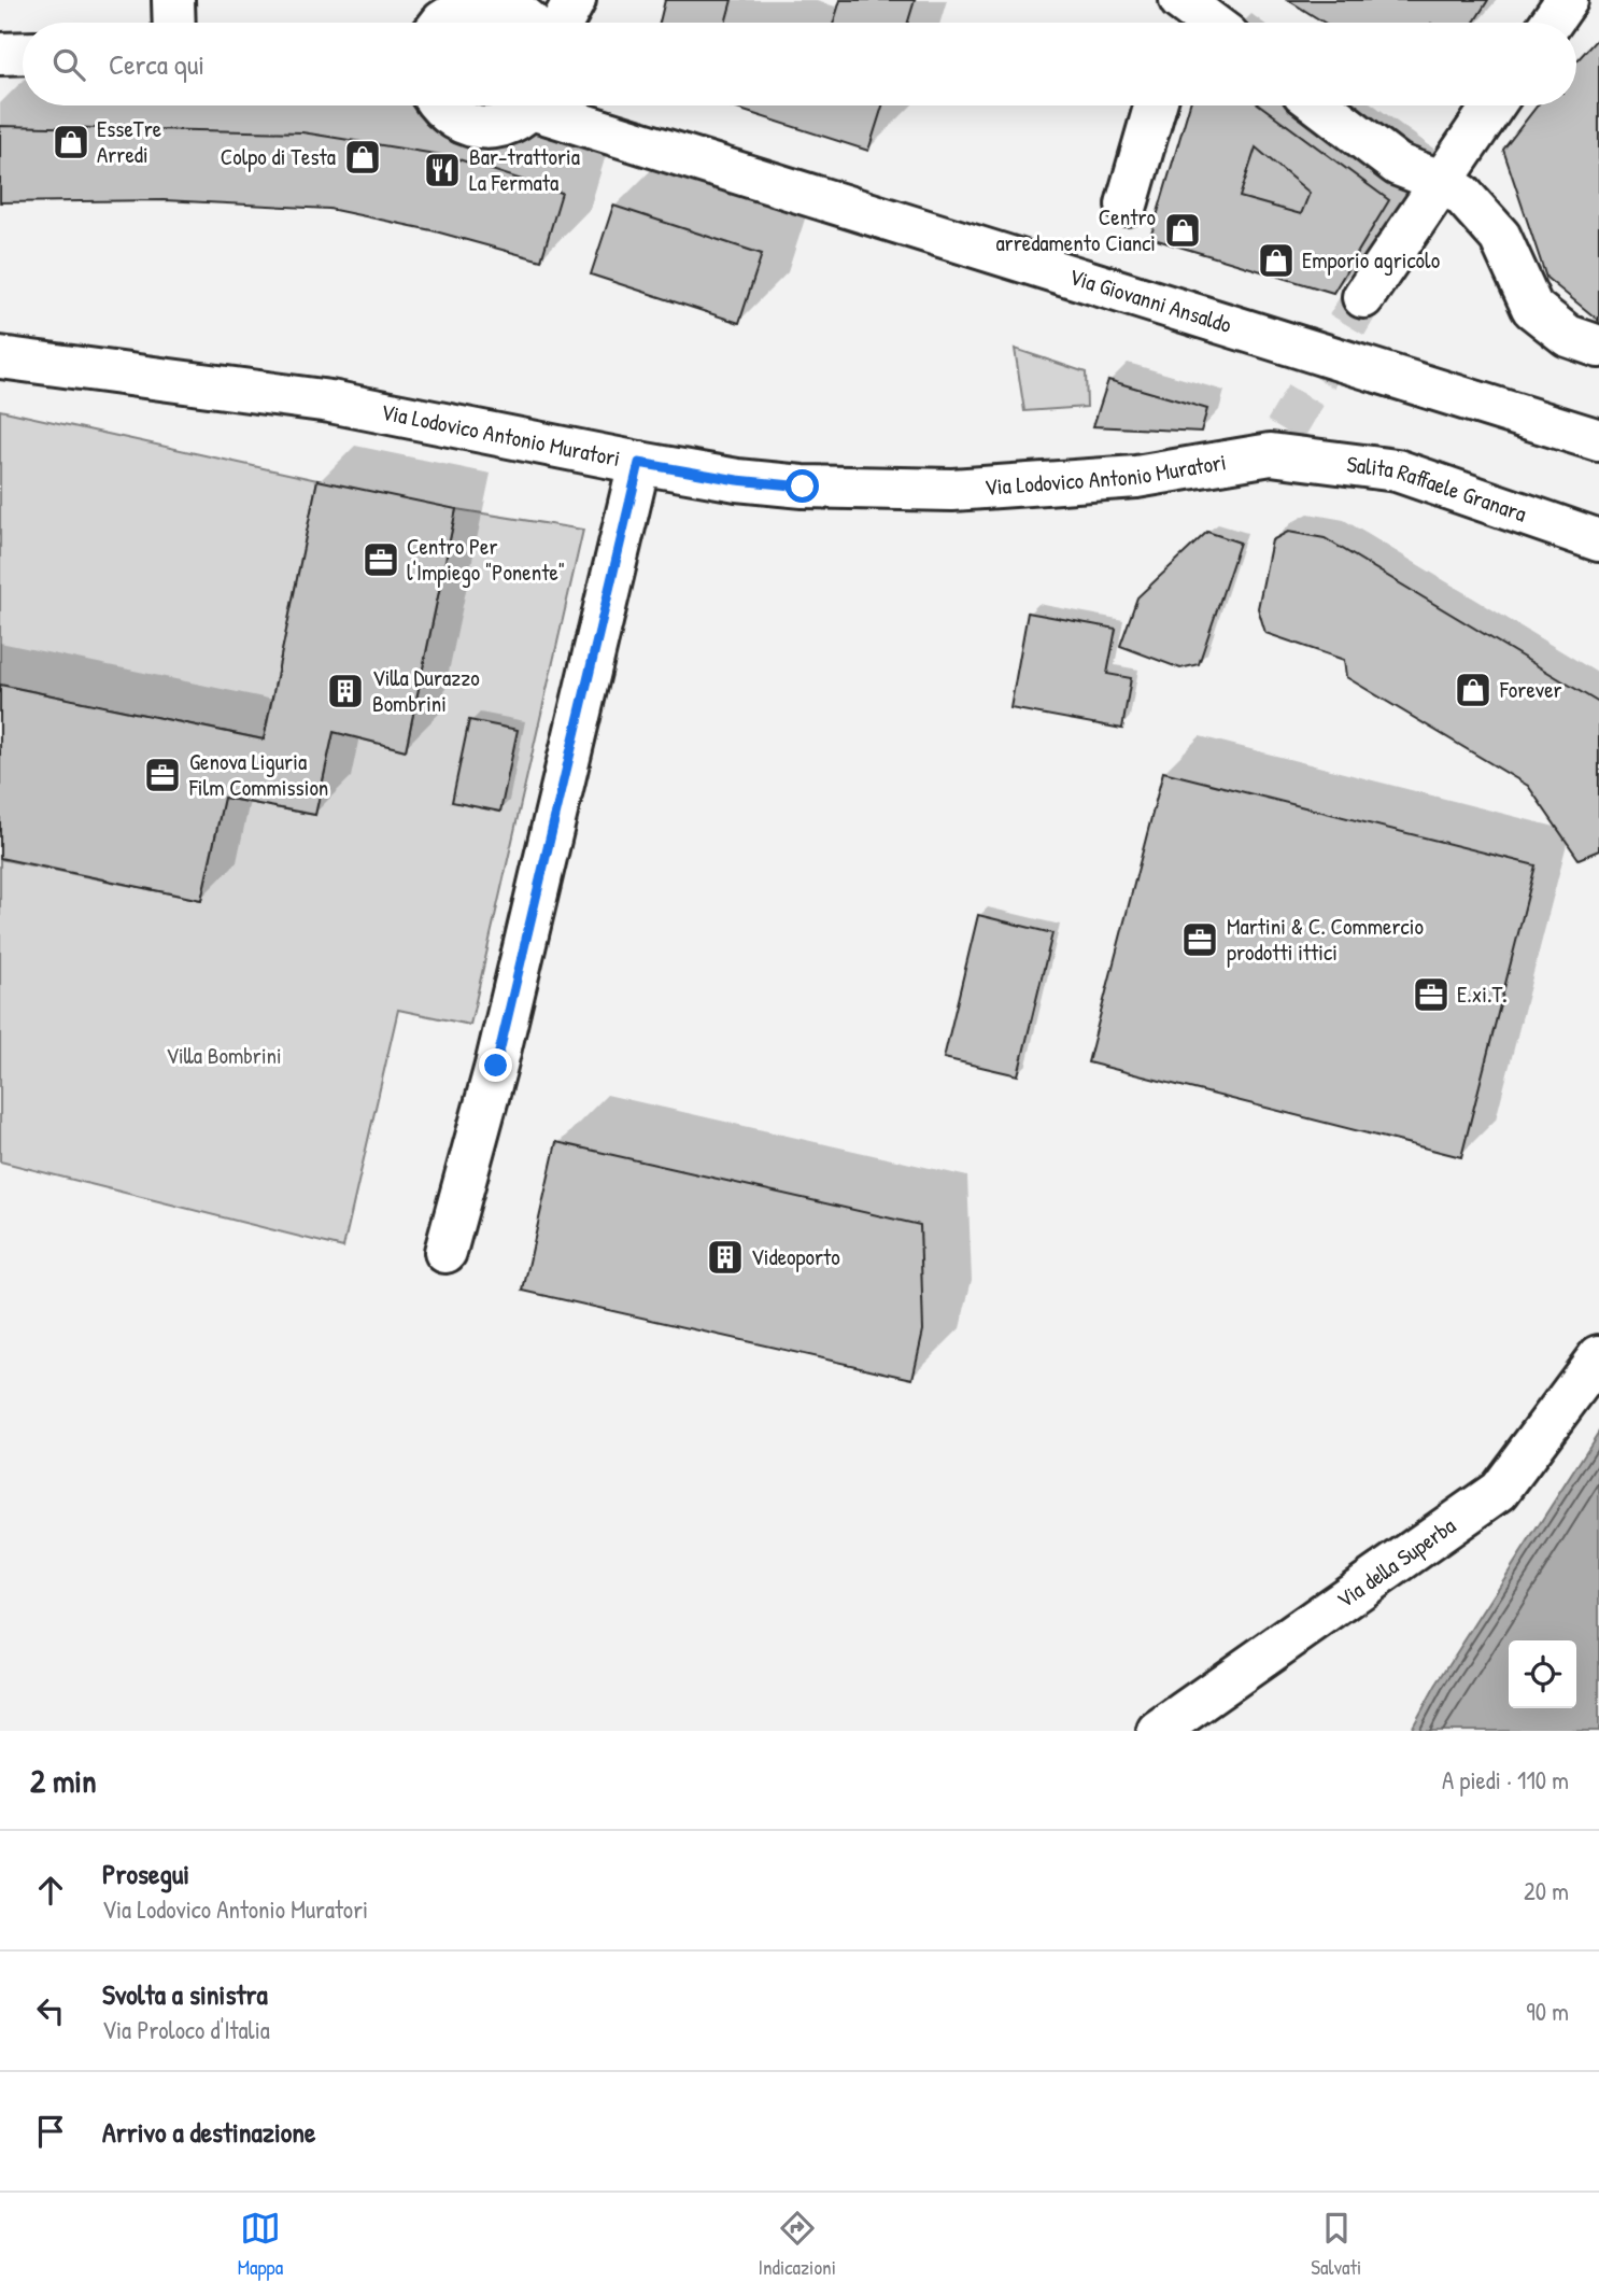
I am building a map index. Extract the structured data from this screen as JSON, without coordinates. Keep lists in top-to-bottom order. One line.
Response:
{"streets":{"street":["Via Giovanni Ansaldo","Via Lodovico Antonio Muratori","Salita Raffaele Granara","Via della Superba"]},"crossings":[["Via Lodovico Antonio Muratori","Salita Raffaele Granara"]],"parks":["Villa Bombrini"],"places":{"shop":["EsseTre Arredi","Colpo di Testa","Centro arredamento Cianci","Emporio agricolo","Forever"],"restaurant":["Bar-trattoria La Fermata"],"office":["Centro Per l'Impiego \"Ponente\"","Genova Liguria Film Commission","Martini & C. Commercio prodotti ittici","E.xi.T."],"building":["Villa Durazzo Bombrini","Videoporto"]},"page":{"search":"Cerca qui","heading":["2 min","A piedi · 110 m"],"list":[["Prosegui","Via Lodovico Antonio Muratori","20 m"],["Svolta a sinistra","Via Proloco d'Italia","90 m"],"Arrivo a destinazione"],"nav":["Mappa","Indicazioni","Salvati"]}}
